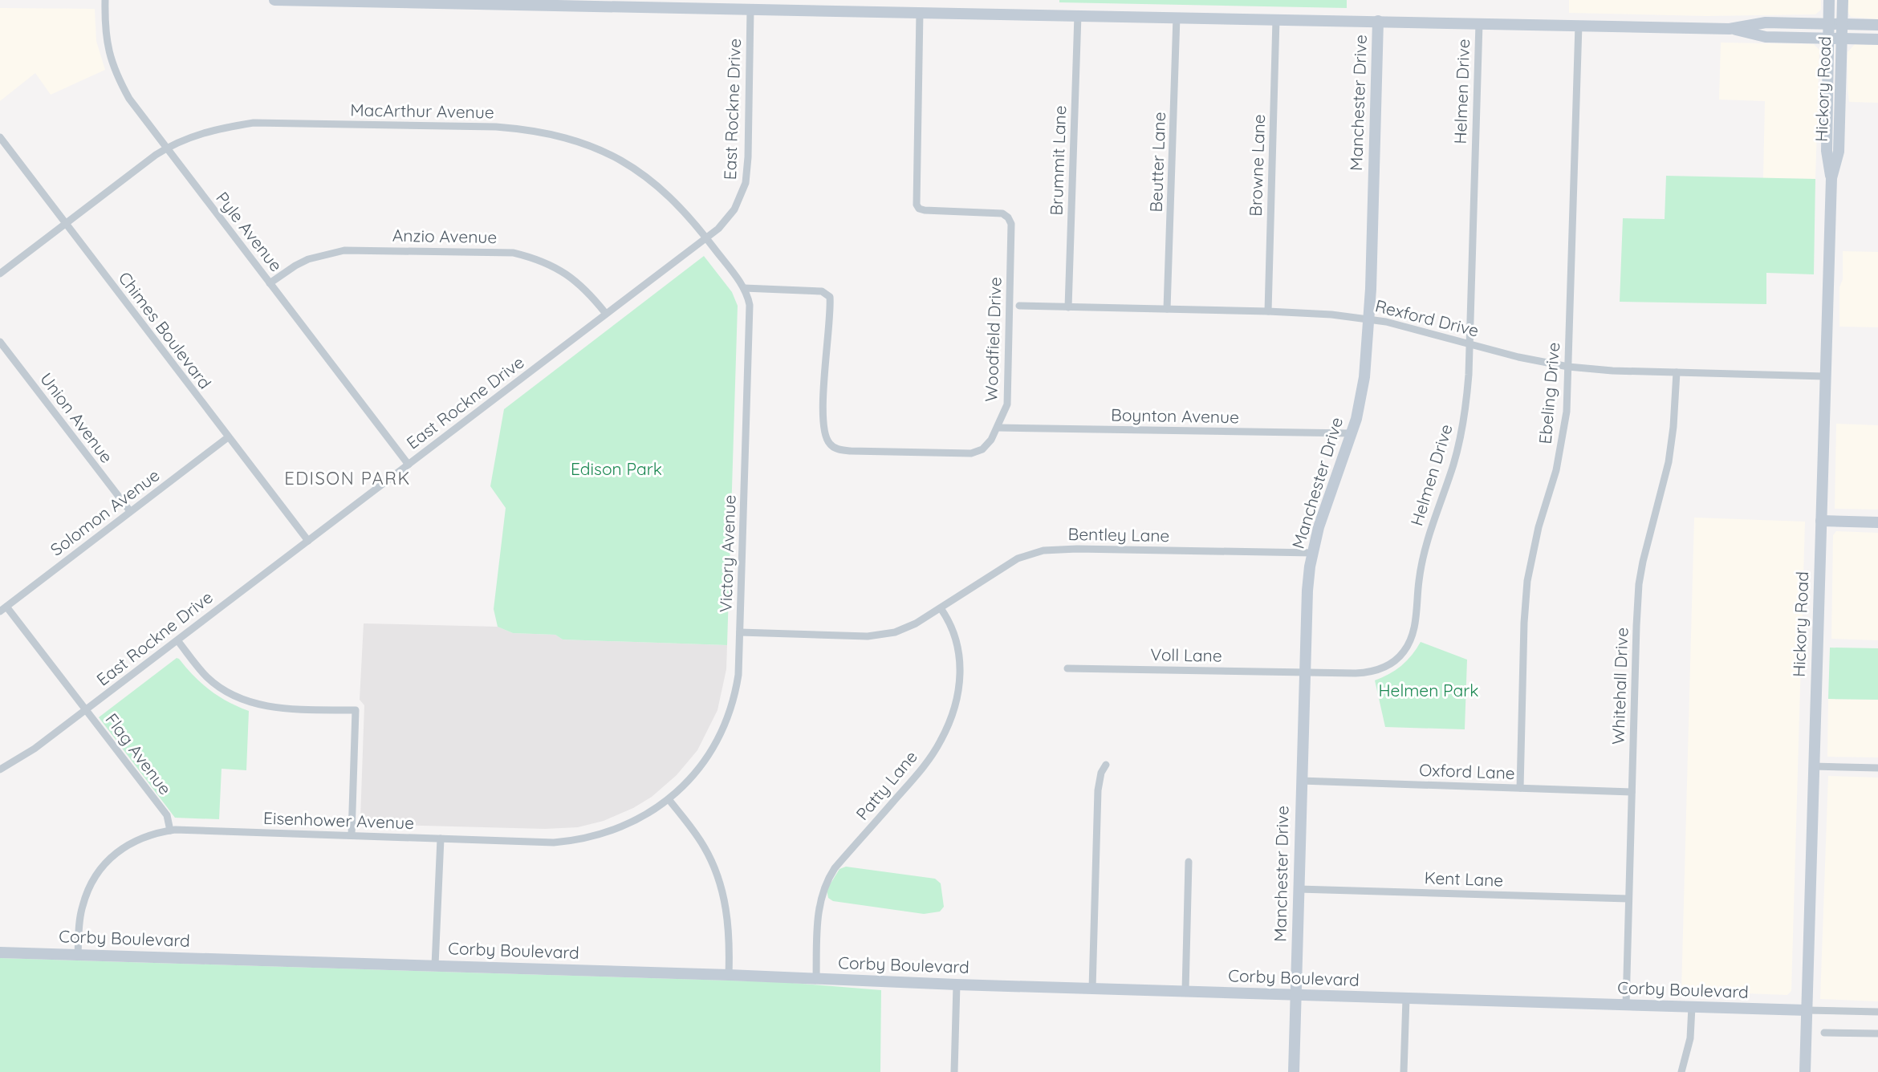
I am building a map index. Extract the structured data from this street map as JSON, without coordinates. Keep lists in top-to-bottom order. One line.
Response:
{"streets":{"street":["Hickory Road","Helmen Drive","Manchester Drive","East Rockne Drive","MacArthur Avenue","Brummit Lane","Beutter Lane","Browne Lane","Pyle Avenue","Anzio Avenue","Rexford Drive","Chimes Boulevard","Woodfield Drive","Ebeling Drive","Boynton Avenue","Union Avenue","Solomon Avenue","Bentley Lane","Victory Avenue","Voll Lane","Whitehall Drive","Flag Avenue","Oxford Lane","Patty Lane","Eisenhower Avenue","Kent Lane","Corby Boulevard"]},"crossings":[["Hickory Road","Rexford Drive"],["Hickory Road","Corby Boulevard"],["Helmen Drive","Manchester Drive"],["Helmen Drive","Rexford Drive"],["Helmen Drive","Voll Lane"],["Manchester Drive","Rexford Drive"],["Manchester Drive","Boynton Avenue"],["Manchester Drive","Bentley Lane"],["Manchester Drive","Voll Lane"],["Manchester Drive","Oxford Lane"],["Manchester Drive","Kent Lane"],["Manchester Drive","Corby Boulevard"],["East Rockne Drive","MacArthur Avenue"],["East Rockne Drive","Pyle Avenue"],["East Rockne Drive","Anzio Avenue"],["East Rockne Drive","Chimes Boulevard"],["East Rockne Drive","Flag Avenue"],["MacArthur Avenue","Pyle Avenue"],["MacArthur Avenue","Chimes Boulevard"],["MacArthur Avenue","Woodfield Drive"],["MacArthur Avenue","Victory Avenue"],["Brummit Lane","Rexford Drive"],["Beutter Lane","Rexford Drive"],["Browne Lane","Rexford Drive"],["Pyle Avenue","Anzio Avenue"],["Rexford Drive","Ebeling Drive"],["Rexford Drive","Whitehall Drive"],["Chimes Boulevard","Solomon Avenue"],["Woodfield Drive","Boynton Avenue"],["Woodfield Drive","Victory Avenue"],["Ebeling Drive","Oxford Lane"],["Union Avenue","Solomon Avenue"],["Solomon Avenue","Flag Avenue"],["Bentley Lane","Victory Avenue"],["Bentley Lane","Patty Lane"],["Victory Avenue","Eisenhower Avenue"],["Whitehall Drive","Oxford Lane"],["Whitehall Drive","Kent Lane"],["Whitehall Drive","Corby Boulevard"],["Flag Avenue","Eisenhower Avenue"],["Patty Lane","Corby Boulevard"],["Eisenhower Avenue","Corby Boulevard"]],"districts":["EDISON PARK"],"parks":["Edison Park","Helmen Park"]}
